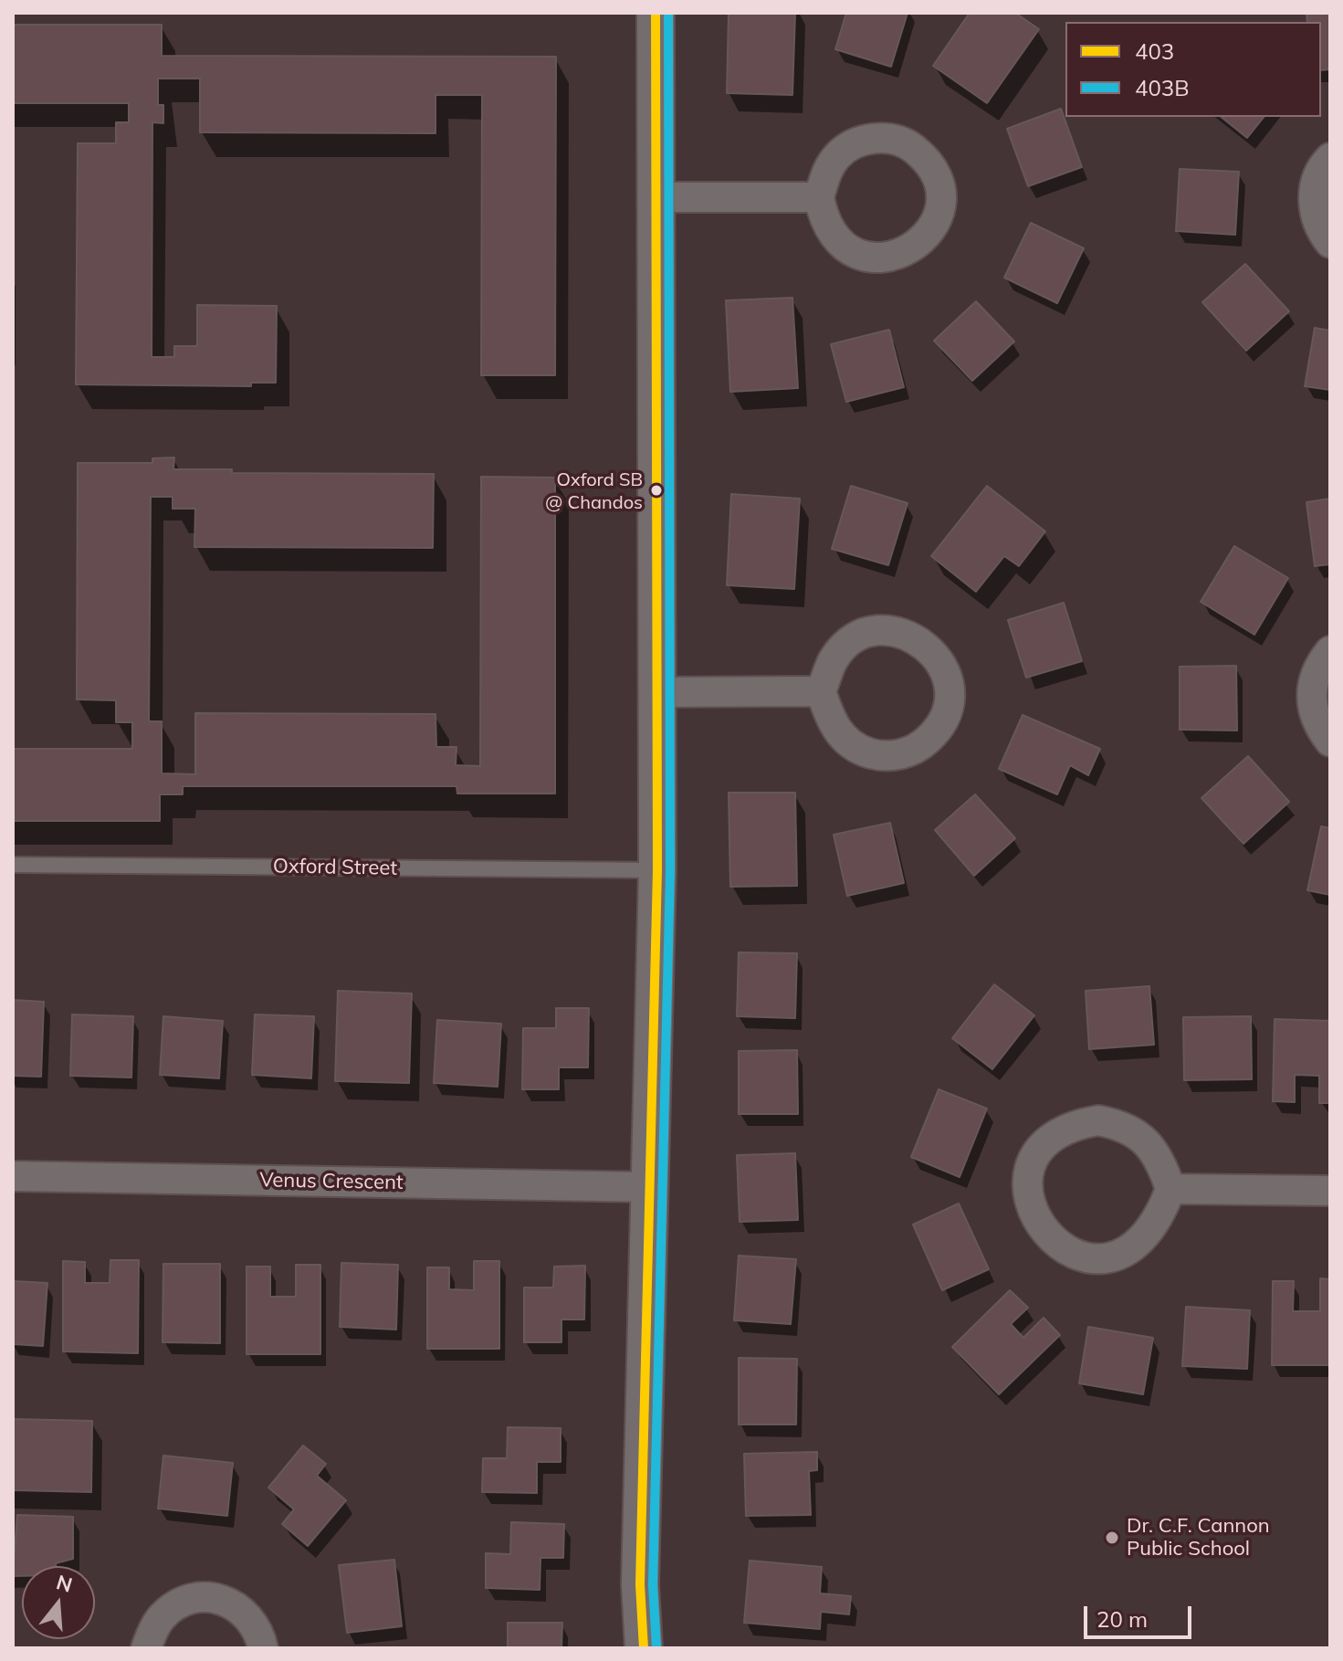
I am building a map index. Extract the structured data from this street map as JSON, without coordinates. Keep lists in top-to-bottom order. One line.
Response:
{"streets":{"street":["Venus Crescent"],"lane":["Oxford Street"]},"places":["Oxford SB @ Chandos","Dr. C.F. Cannon Public School"],"lines":["transit line 403","transit line 403B"],"legend":["403","403B"],"scale_bar":"20 m","north":"top"}
